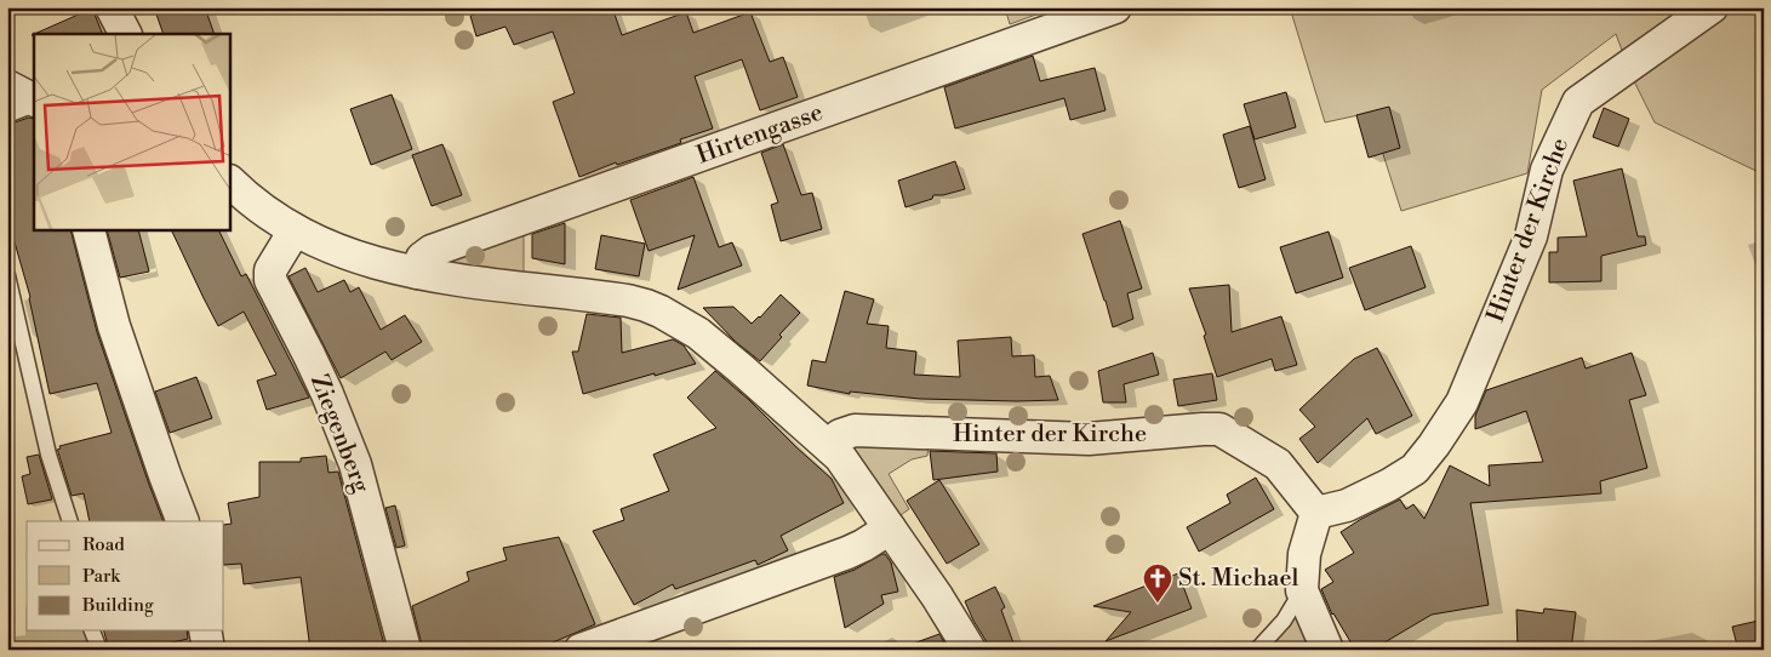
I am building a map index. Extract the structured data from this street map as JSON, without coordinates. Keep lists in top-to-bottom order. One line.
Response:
{"streets":{"street":["Hirtengasse","Hinter der Kirche","Ziegenberg"]},"places":{"church":["St. Michael"]},"legend":["Road","Park","Building"]}
